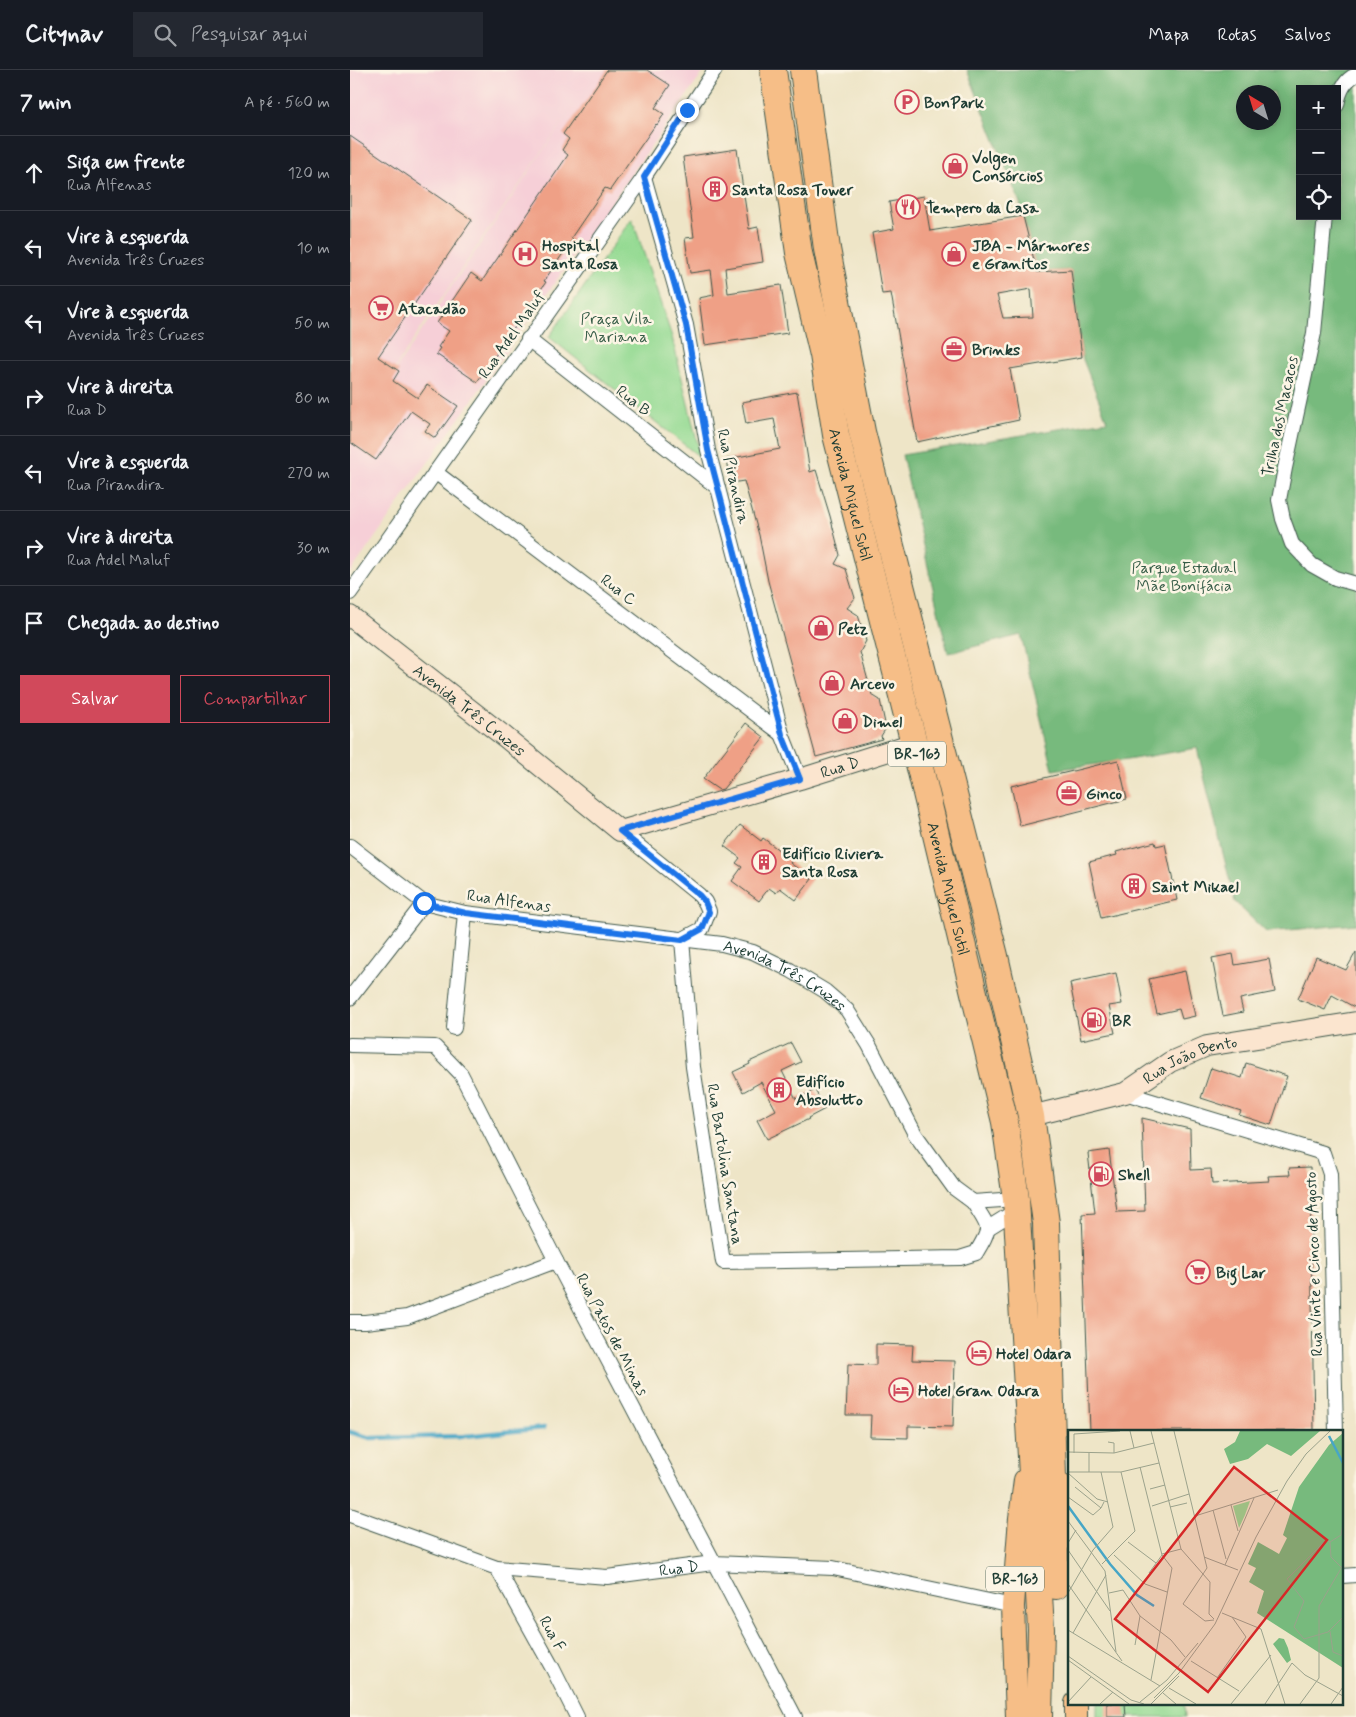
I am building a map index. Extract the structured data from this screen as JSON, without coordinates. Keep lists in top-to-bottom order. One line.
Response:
{"streets":{"highway":["Avenida Miguel Sutil","BR-163"],"street":["Rua Adel Maluf","Rua B","Trilha dos Macacos","Rua Pirandira","Rua C","Avenida Três Cruzes","Rua D","Rua Alfenas","Rua João Bento","Rua Bartolina Santana","Rua Vinte e Cinco de Agosto","Rua Patos de Minas","Rua F"]},"crossings":[["Rua Adel Maluf","Rua B"],["Rua Adel Maluf","Rua Pirandira"],["Rua Adel Maluf","Rua C"],["Rua B","Rua Pirandira"],["Rua Pirandira","Rua C"],["Rua Pirandira","Rua D"],["Avenida Miguel Sutil","BR-163"],["Avenida Miguel Sutil","Rua D"],["Avenida Miguel Sutil","Rua João Bento"],["Avenida Três Cruzes","Rua D"],["Avenida Três Cruzes","Rua Alfenas"],["Avenida Três Cruzes","Rua Bartolina Santana"],["Rua D","Rua Patos de Minas"],["Rua D","Rua F"],["Rua Alfenas","Rua Bartolina Santana"],["Rua João Bento","Rua Vinte e Cinco de Agosto"]],"parks":["Praça Vila Mariana","Parque Estadual Mãe Bonifácia"],"places":{"parking":["BonPark"],"shop":["Volgen Consórcios","JBA - Mármores e Granitos","Petz","Arcevo","Dimel"],"building":["Santa Rosa Tower","Edifício Riviera Santa Rosa","Saint Mikael","Edifício Absolutto"],"restaurant":["Tempero da Casa"],"hospital":["Hospital Santa Rosa"],"supermarket":["Atacadão","Big Lar"],"office":["Brinks","Ginco"],"fuel station":["BR","Shell"],"hotel":["Hotel Odara","Hotel Gran Odara"]},"north":"top left","page":{"header":"Citynav","search":"Pesquisar aqui","nav":["Mapa","Rotas","Salvos"],"heading":["7 min","A pé · 560 m"],"map_buttons":["+","−"],"list":[["Siga em frente","Rua Alfenas","120 m"],["Vire à esquerda","Avenida Três Cruzes","10 m"],["Vire à esquerda","Avenida Três Cruzes","50 m"],["Vire à direita","Rua D","80 m"],["Vire à esquerda","Rua Pirandira","270 m"],["Vire à direita","Rua Adel Maluf","30 m"],"Chegada ao destino"],"buttons":["Salvar","Compartilhar"]}}
